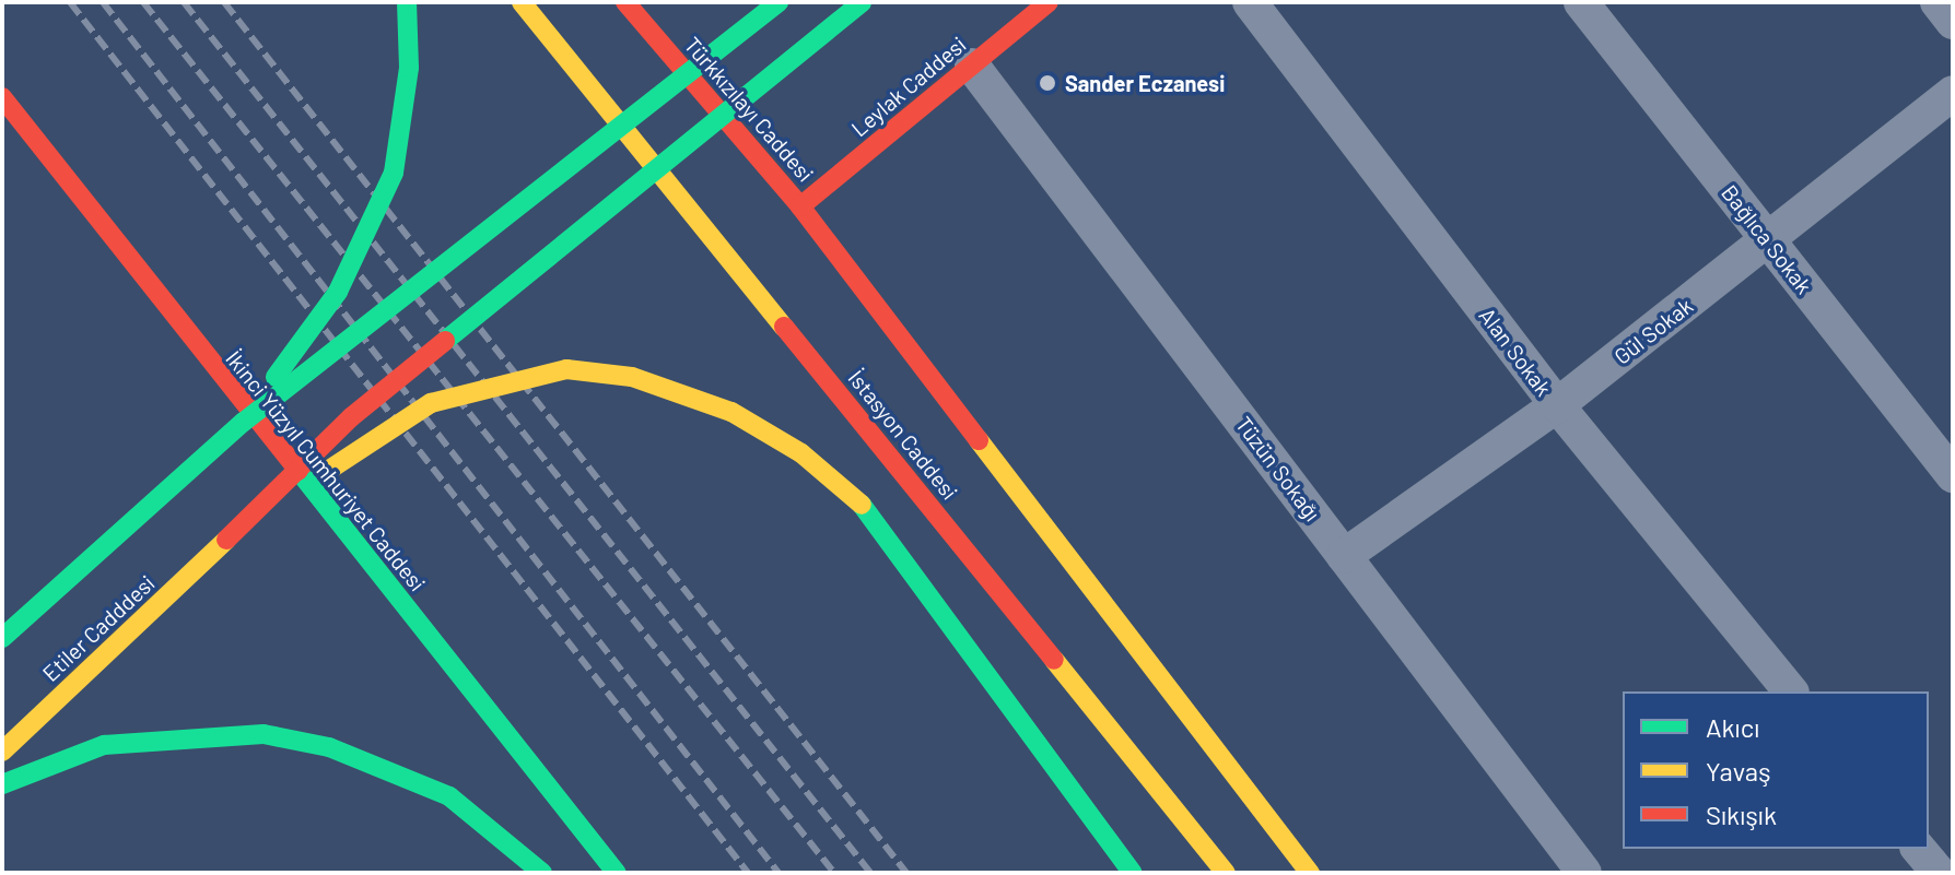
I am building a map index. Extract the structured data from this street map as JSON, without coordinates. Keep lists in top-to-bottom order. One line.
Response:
{"streets":{"main road":["Leylak Caddesi","Türkkızılayı Caddesi","İstasyon Caddesi","İkinci Yüzyıl Cumhuriyet Caddesi","Etiler Cadddesi"],"street":["Bağlıca Sokak","Gül Sokak","Alan Sokak","Tüzün Sokağı"]},"crossings":[["Leylak Caddesi","Türkkızılayı Caddesi"],["Leylak Caddesi","Tüzün Sokağı"],["Bağlıca Sokak","Gül Sokak"],["Gül Sokak","Alan Sokak"],["Gül Sokak","Tüzün Sokağı"]],"places":["Sander Eczanesi"],"legend":["Akıcı","Yavaş","Sıkışık"]}
